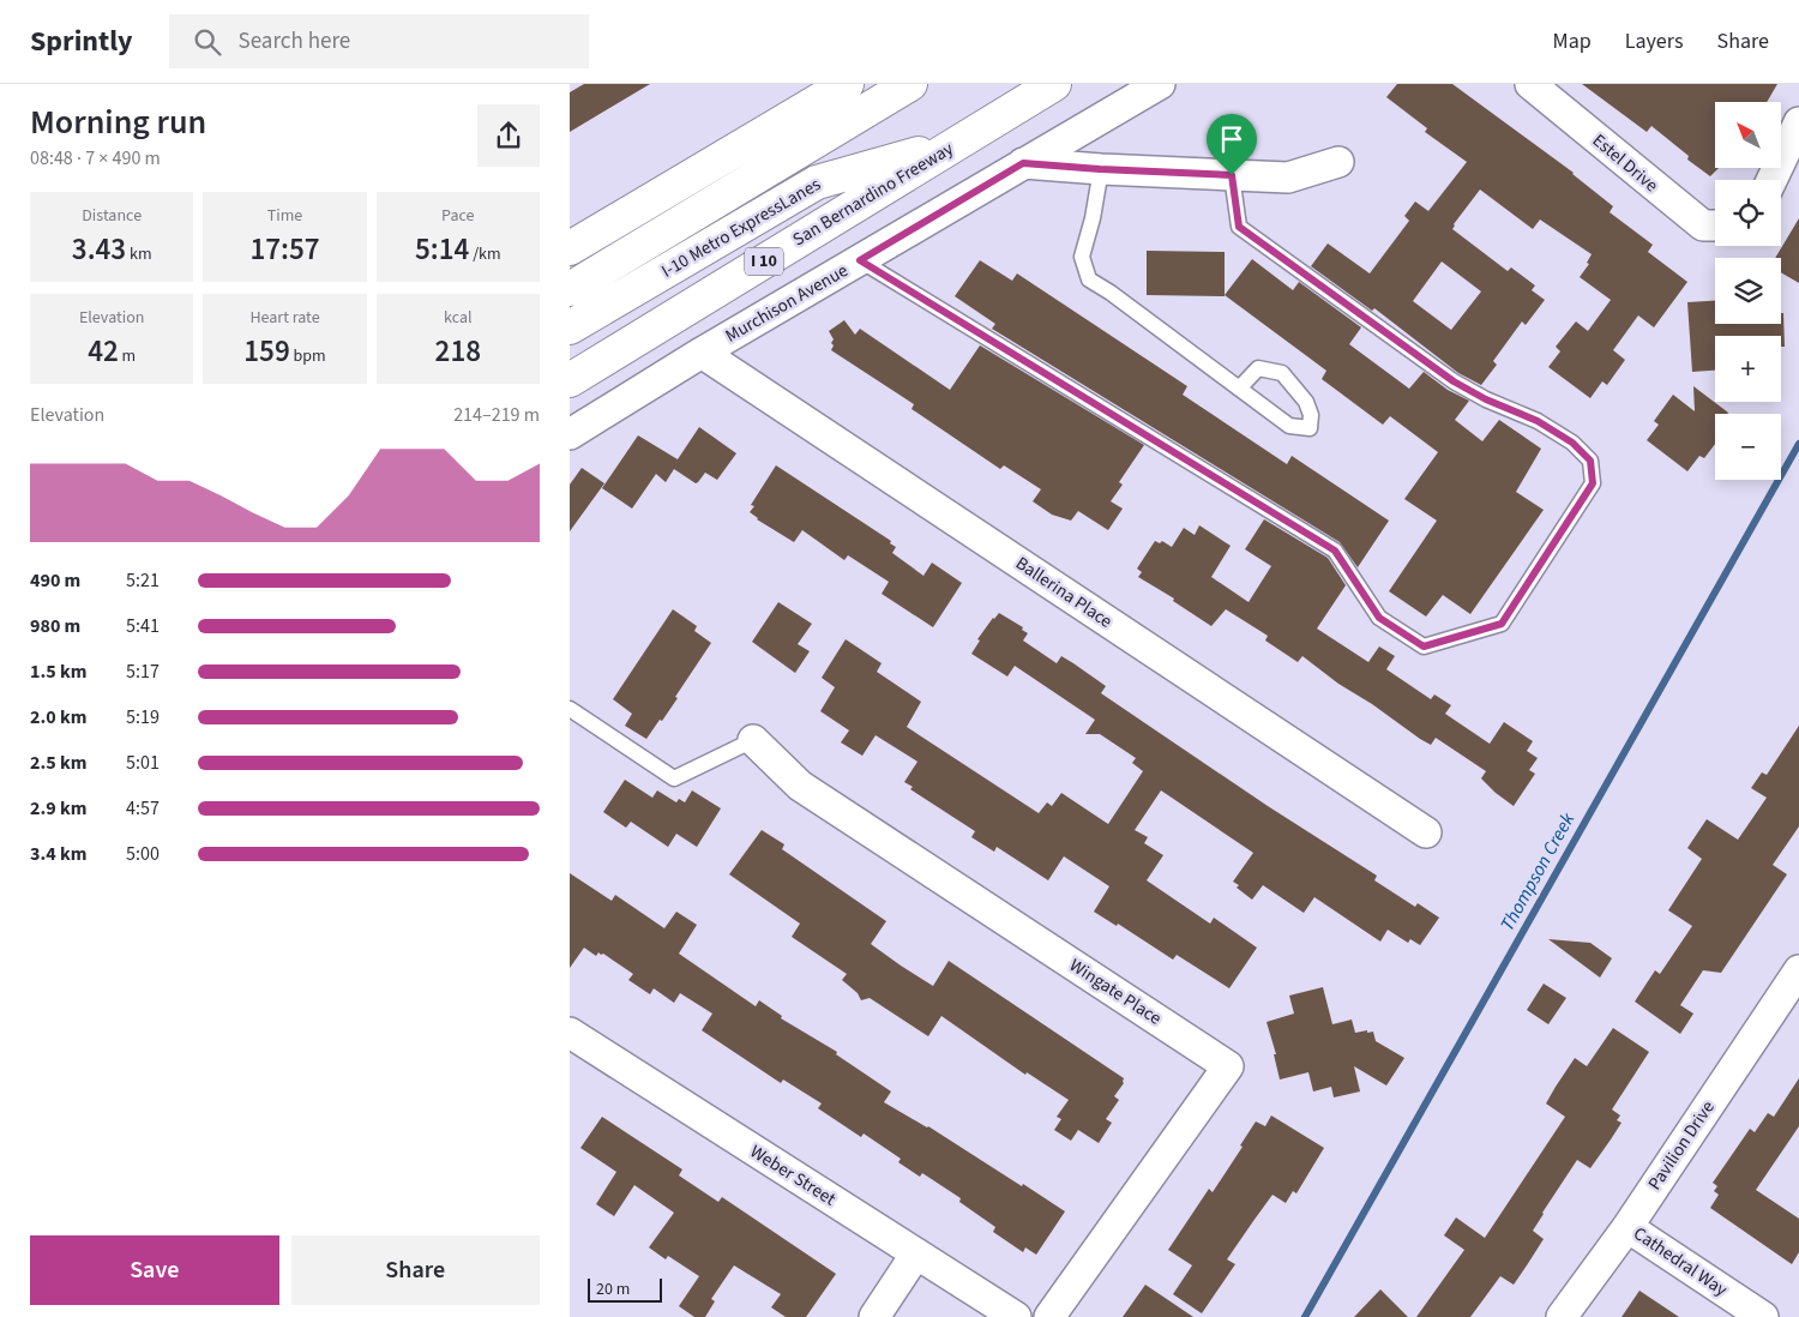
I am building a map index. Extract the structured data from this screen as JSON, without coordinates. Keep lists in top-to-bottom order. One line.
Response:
{"streets":{"highway":["San Bernardino Freeway","I-10 Metro ExpressLanes","I 10"],"street":["Estel Drive","Murchison Avenue","Ballerina Place","Wingate Place","Pavilion Drive","Weber Street","Cathedral Way"]},"crossings":[["San Bernardino Freeway","I-10 Metro ExpressLanes"],["Murchison Avenue","Ballerina Place"],["Pavilion Drive","Cathedral Way"]],"water":["Thompson Creek"],"scale_bar":"20 m","north":"top left","page":{"header":"Sprintly","search":"Search here","nav":["Map","Layers","Share"],"heading":["Morning run","08:48 · 7 × 490 m"],"map_buttons":["+","−"],"stats":[["Distance","3.43 km"],["Time","17:57"],["Pace","5:14 /km"],["Elevation","42 m"],["Heart rate","159 bpm"],["kcal","218"]],"chart":["Elevation","214–219 m"],"list":[{"name":"490 m","note":"5:21"},{"name":"980 m","note":"5:41"},{"name":"1.5 km","note":"5:17"},{"name":"2.0 km","note":"5:19"},{"name":"2.5 km","note":"5:01"},{"name":"2.9 km","note":"4:57"},{"name":"3.4 km","note":"5:00"}],"buttons":["Save","Share"],"scale":"20 m"}}
